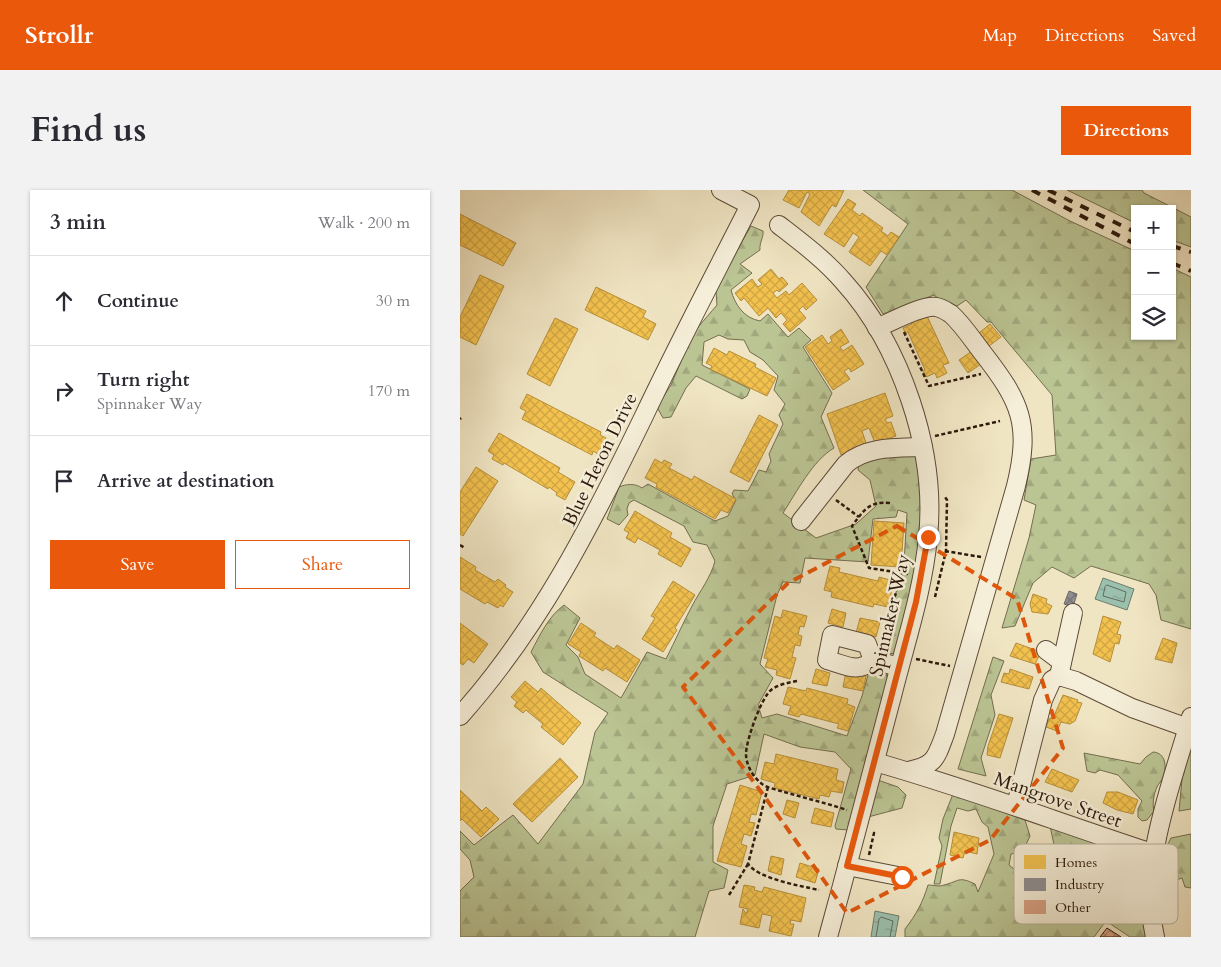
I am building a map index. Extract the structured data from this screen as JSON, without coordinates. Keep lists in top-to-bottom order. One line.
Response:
{"streets":{"street":["Blue Heron Drive","Spinnaker Way","Mangrove Street"]},"crossings":[["Spinnaker Way","Mangrove Street"]],"legend":["Homes","Industry","Other"],"page":{"header":"Strollr","nav":["Map","Directions","Saved"],"title":"Find us","buttons":["Directions",["Save","Share"]],"heading":["3 min","Walk · 200 m"],"map_buttons":["+","−"],"list":[["Continue","30 m"],["Turn right","Spinnaker Way","170 m"],"Arrive at destination"]}}
